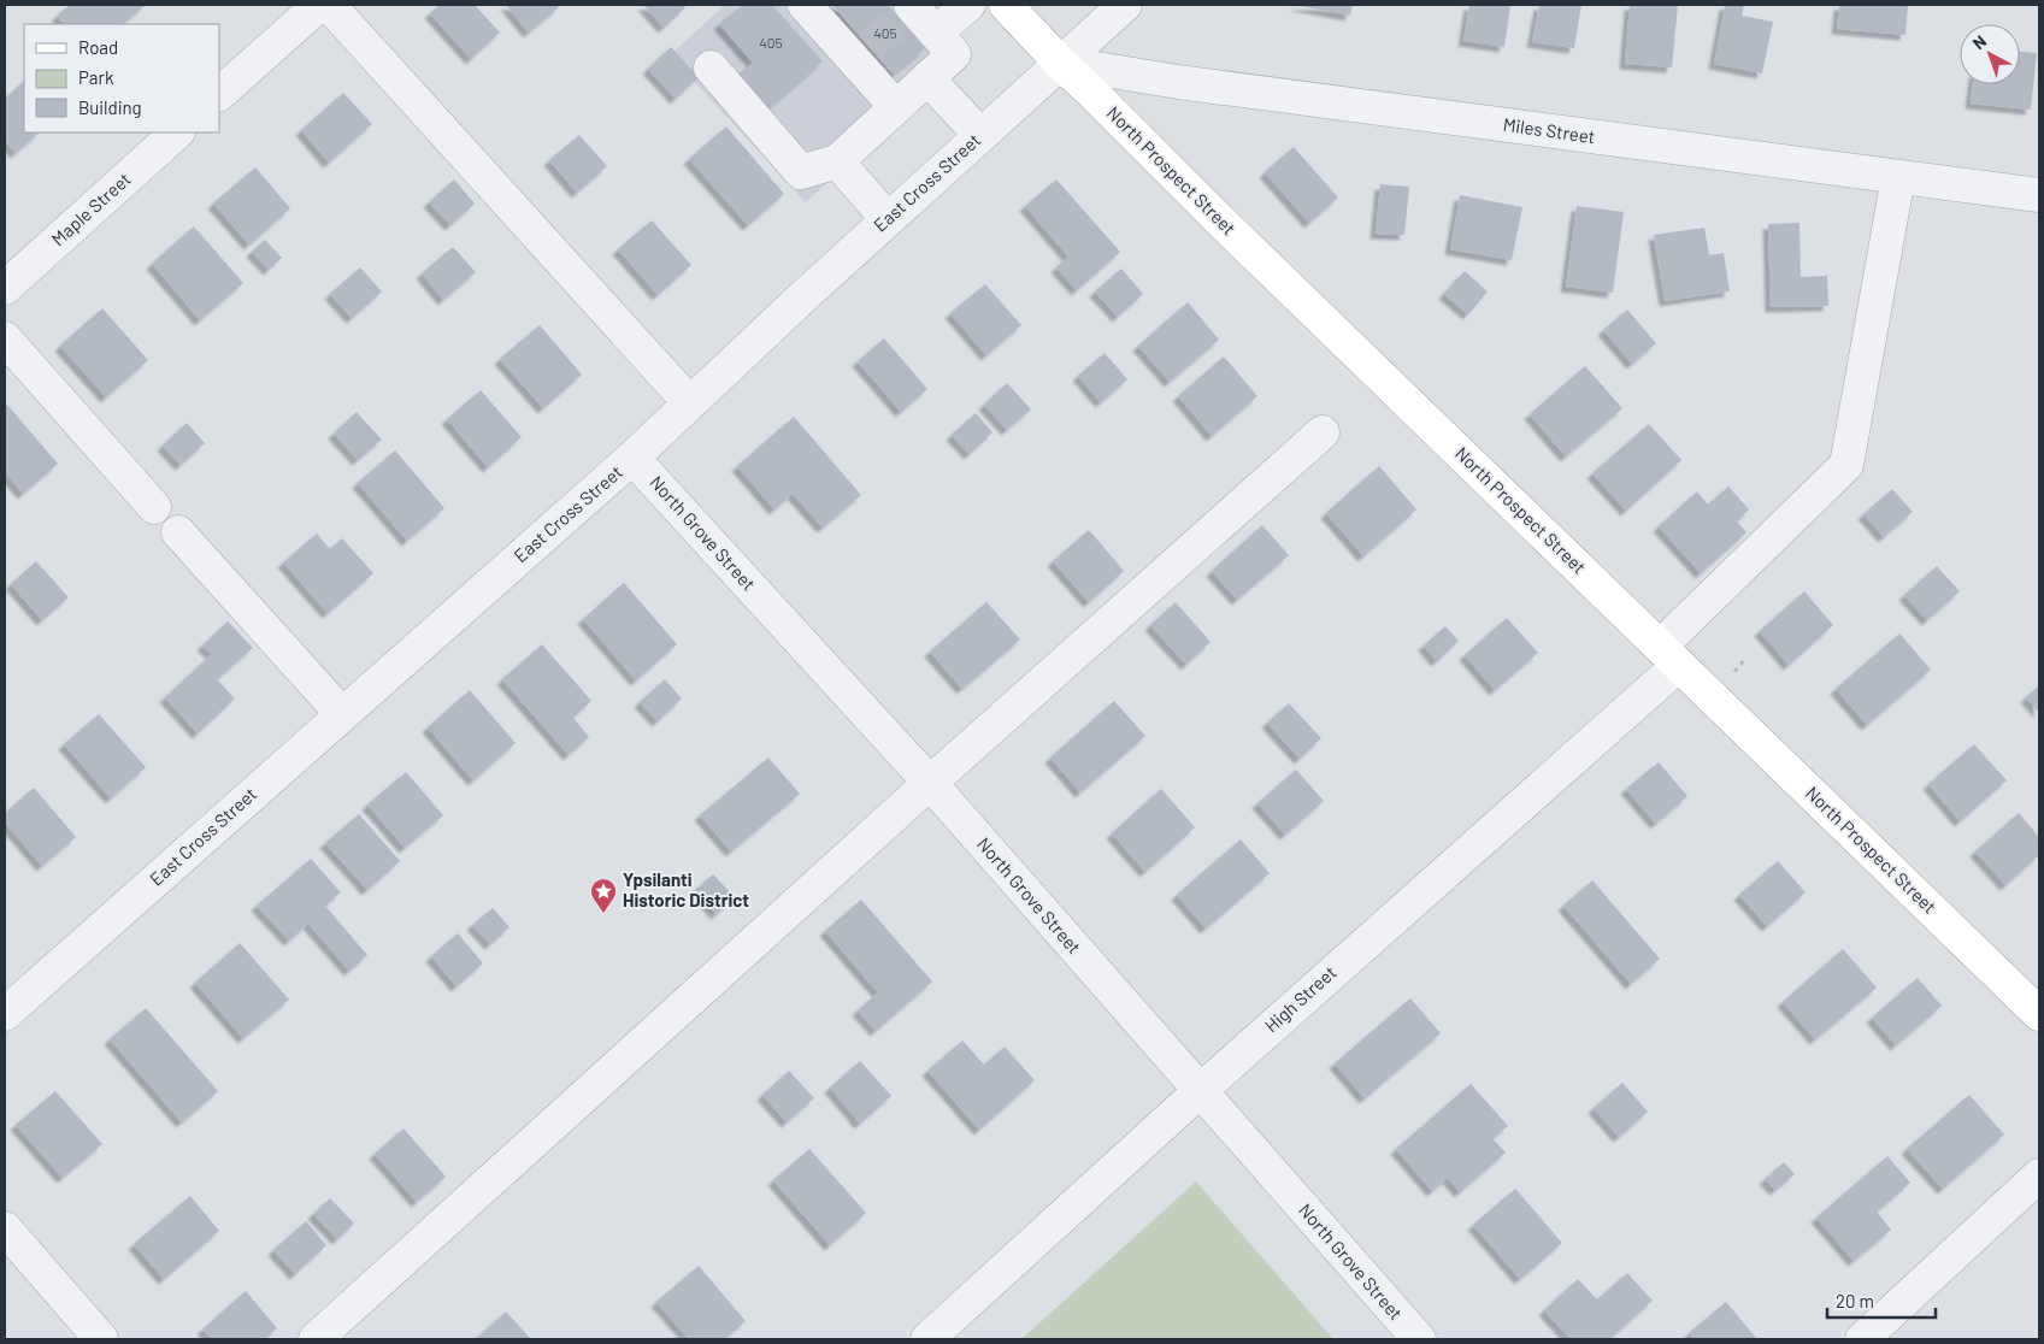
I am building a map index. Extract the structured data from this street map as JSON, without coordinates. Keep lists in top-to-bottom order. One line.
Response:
{"streets":{"main road":["North Prospect Street"],"street":["Miles Street","East Cross Street","Maple Street","North Grove Street","High Street"]},"crossings":[["Miles Street","North Prospect Street"],["Miles Street","East Cross Street"],["Miles Street","High Street"],["North Prospect Street","East Cross Street"],["North Prospect Street","High Street"],["East Cross Street","North Grove Street"],["North Grove Street","High Street"]],"places":{"place":["Ypsilanti Historic District"]},"house_numbers":["405","405"],"legend":["Road","Park","Building"],"scale_bar":"20 m","north":"top left"}
